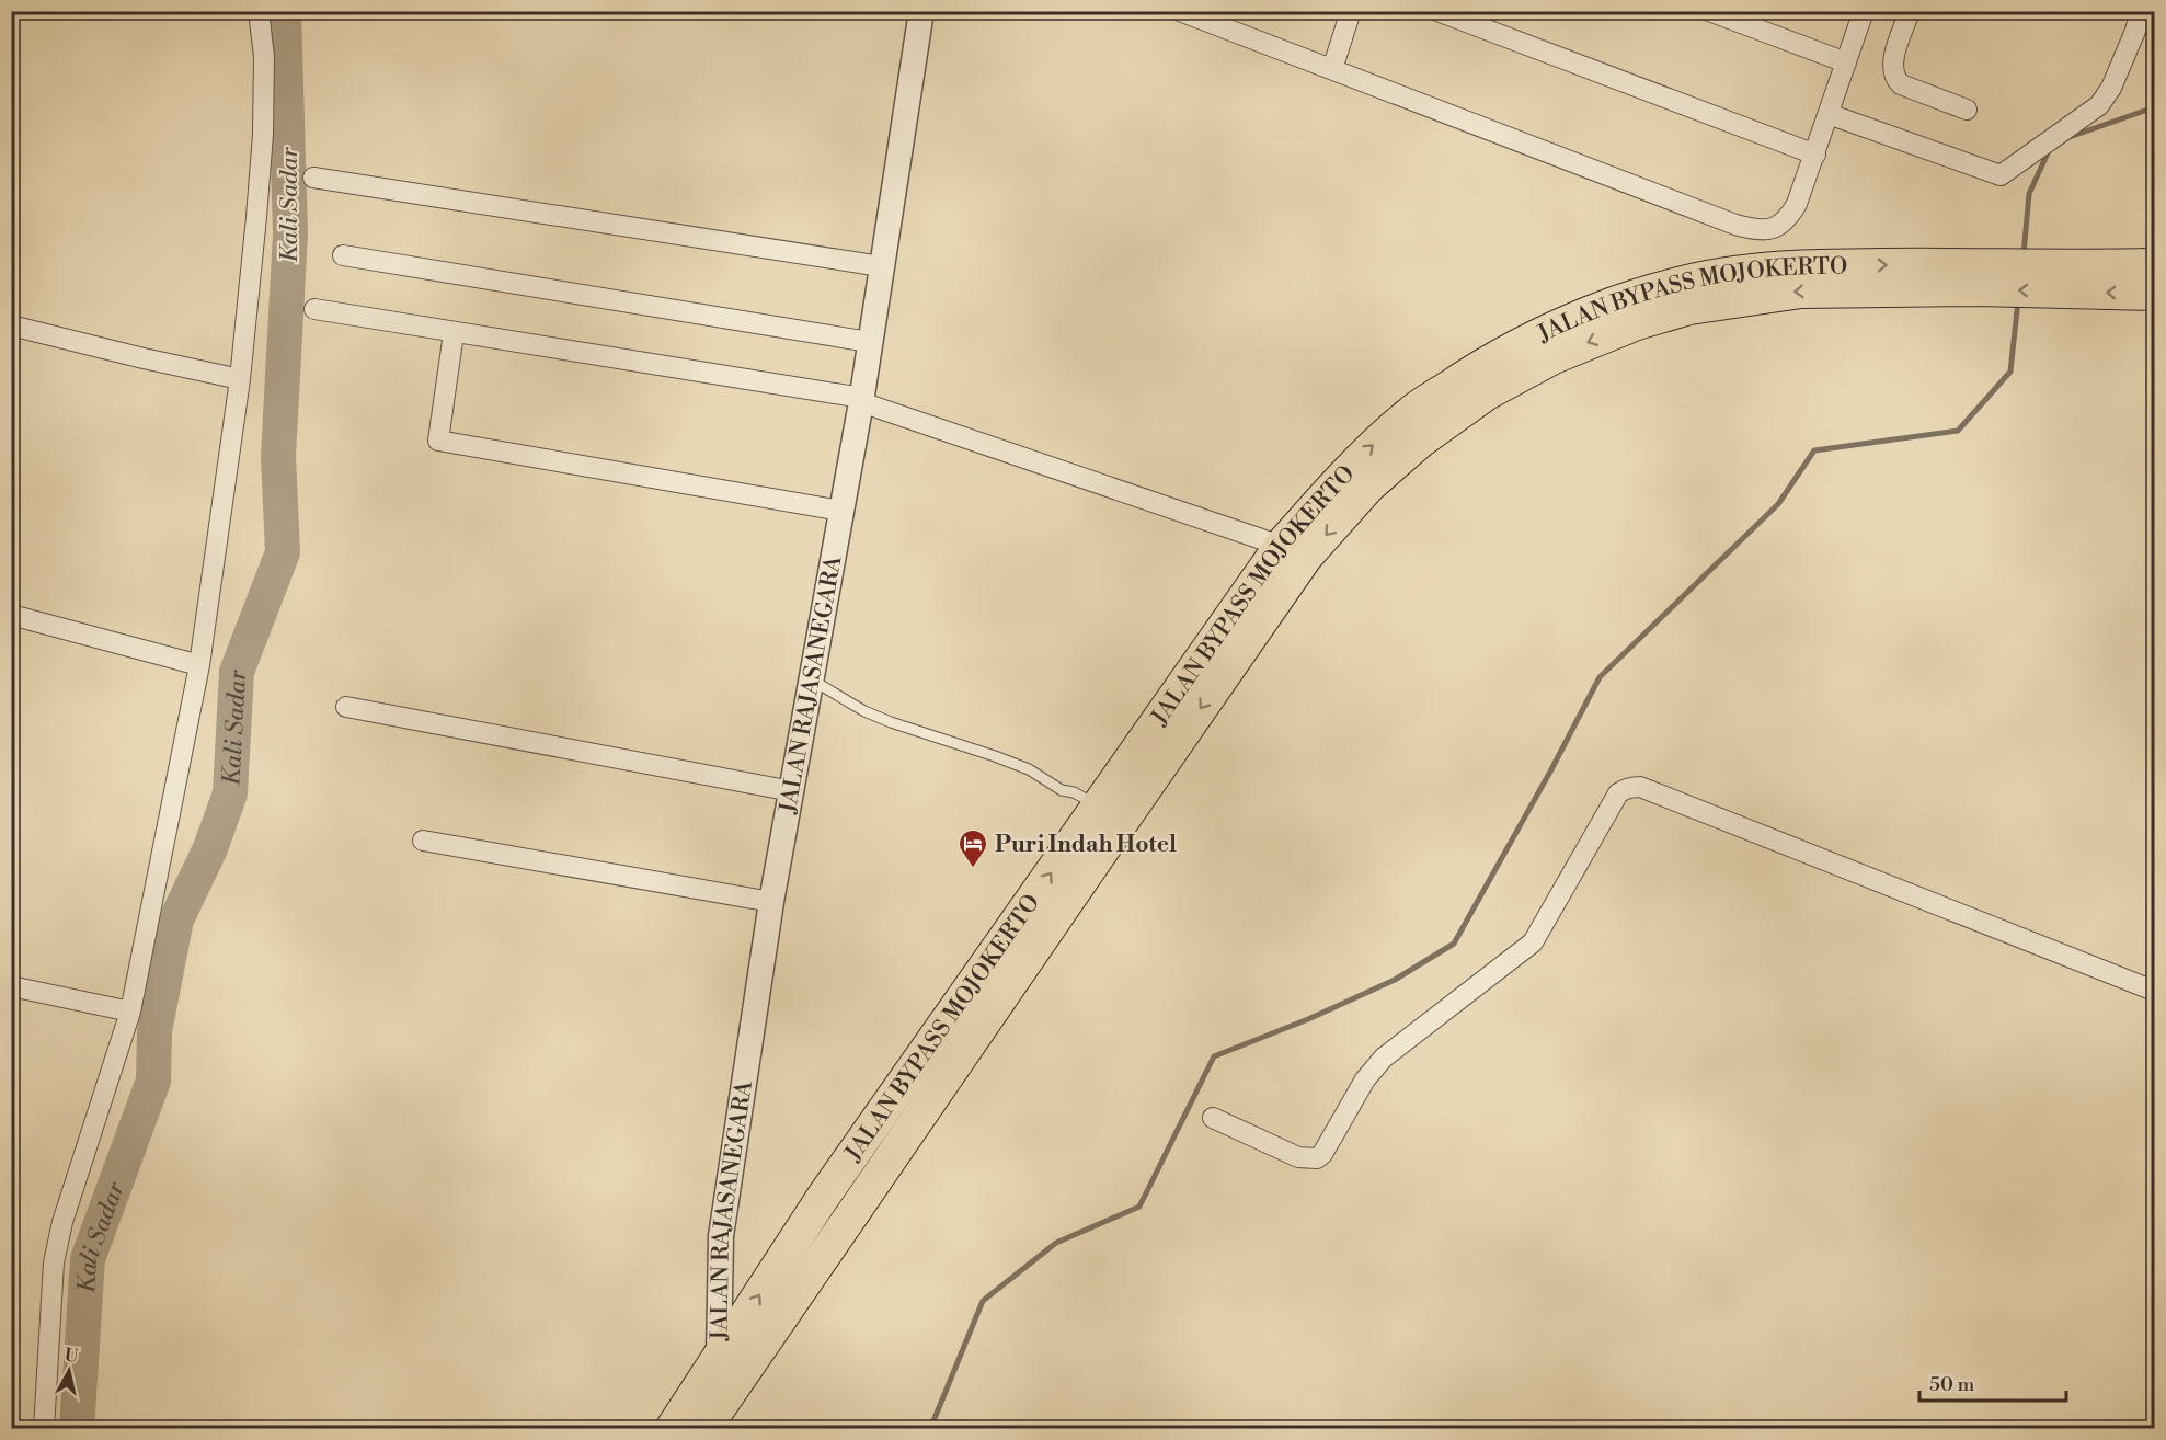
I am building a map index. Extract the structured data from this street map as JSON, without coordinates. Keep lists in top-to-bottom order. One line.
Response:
{"streets":{"highway":["JALAN BYPASS MOJOKERTO"],"street":["JALAN RAJASANEGARA"]},"crossings":[["JALAN BYPASS MOJOKERTO","JALAN RAJASANEGARA"]],"water":["Kali Sadar"],"places":{"hotel":["Puri Indah Hotel"]},"scale_bar":"50 m","north":"top"}
